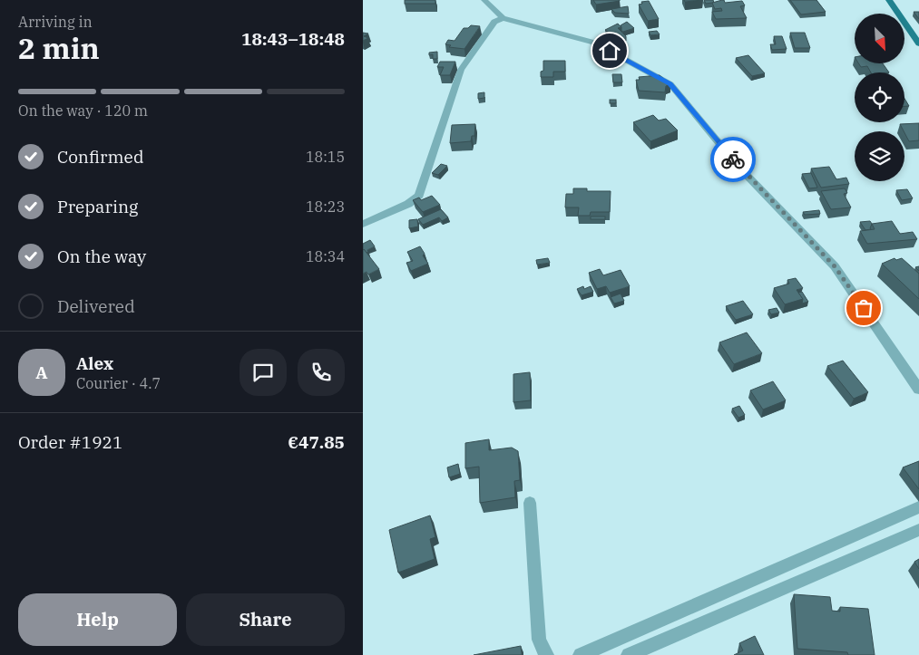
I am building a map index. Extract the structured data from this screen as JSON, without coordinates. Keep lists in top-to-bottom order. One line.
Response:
{"north":"bottom right","page":{"heading":["2 min","Arriving in","18:43–18:48"],"panel":["Alex","Courier · 4.7","Order #1921","€47.85"],"bar":"On the way · 120 m","list":[["Confirmed","18:15"],["Preparing","18:23"],["On the way","18:34"],"Delivered"],"round":"A","buttons":["Help","Share"]}}
